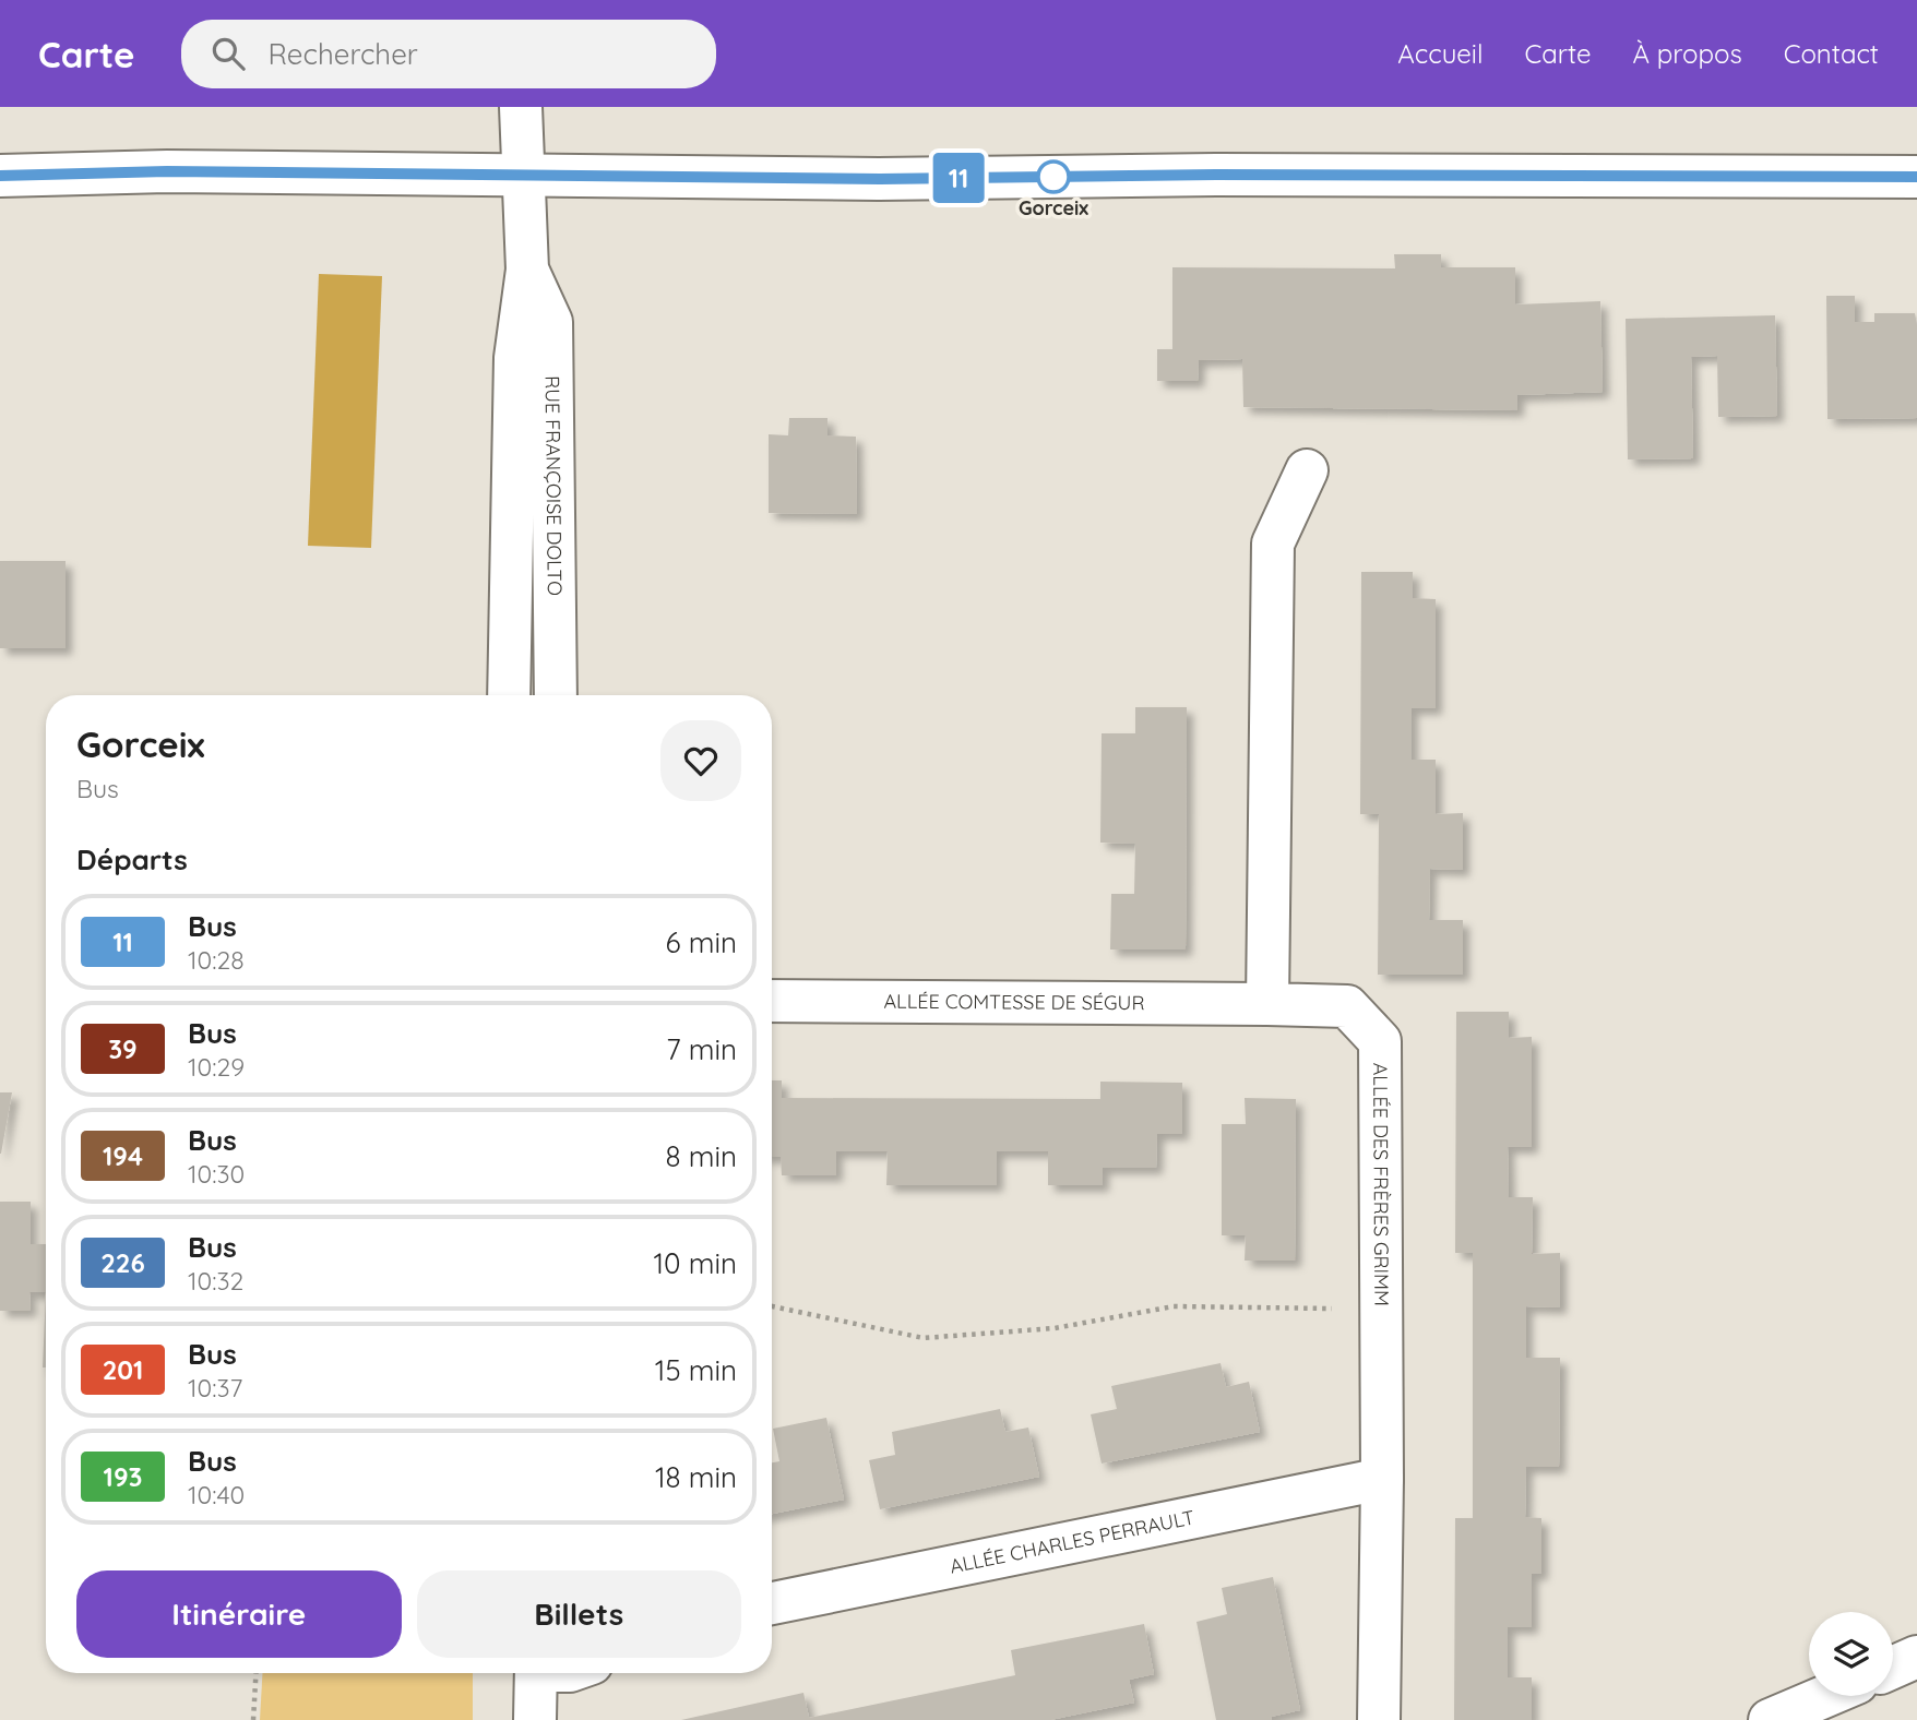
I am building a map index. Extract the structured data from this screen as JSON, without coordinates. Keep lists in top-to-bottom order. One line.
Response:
{"streets":{"street":["RUE FRANÇOISE DOLTO","ALLÉE COMTESSE DE SÉGUR","ALLÉE DES FRÈRES GRIMM","ALLÉE CHARLES PERRAULT"]},"crossings":[["ALLÉE COMTESSE DE SÉGUR","ALLÉE DES FRÈRES GRIMM"],["ALLÉE DES FRÈRES GRIMM","ALLÉE CHARLES PERRAULT"]],"places":["Gorceix"],"lines":["bus line 11"],"page":{"header":"Carte","search":"Rechercher","nav":["Accueil","Carte","À propos","Contact"],"on_map":"11","heading":[["Gorceix","Bus"],"Départs"],"list":[{"mark":"11","name":"Bus","note":"10:28","value":"6 min"},{"mark":"39","name":"Bus","note":"10:29","value":"7 min"},{"mark":"194","name":"Bus","note":"10:30","value":"8 min"},{"mark":"226","name":"Bus","note":"10:32","value":"10 min"},{"mark":"201","name":"Bus","note":"10:37","value":"15 min"},{"mark":"193","name":"Bus","note":"10:40","value":"18 min"}],"buttons":["Itinéraire","Billets"]}}
